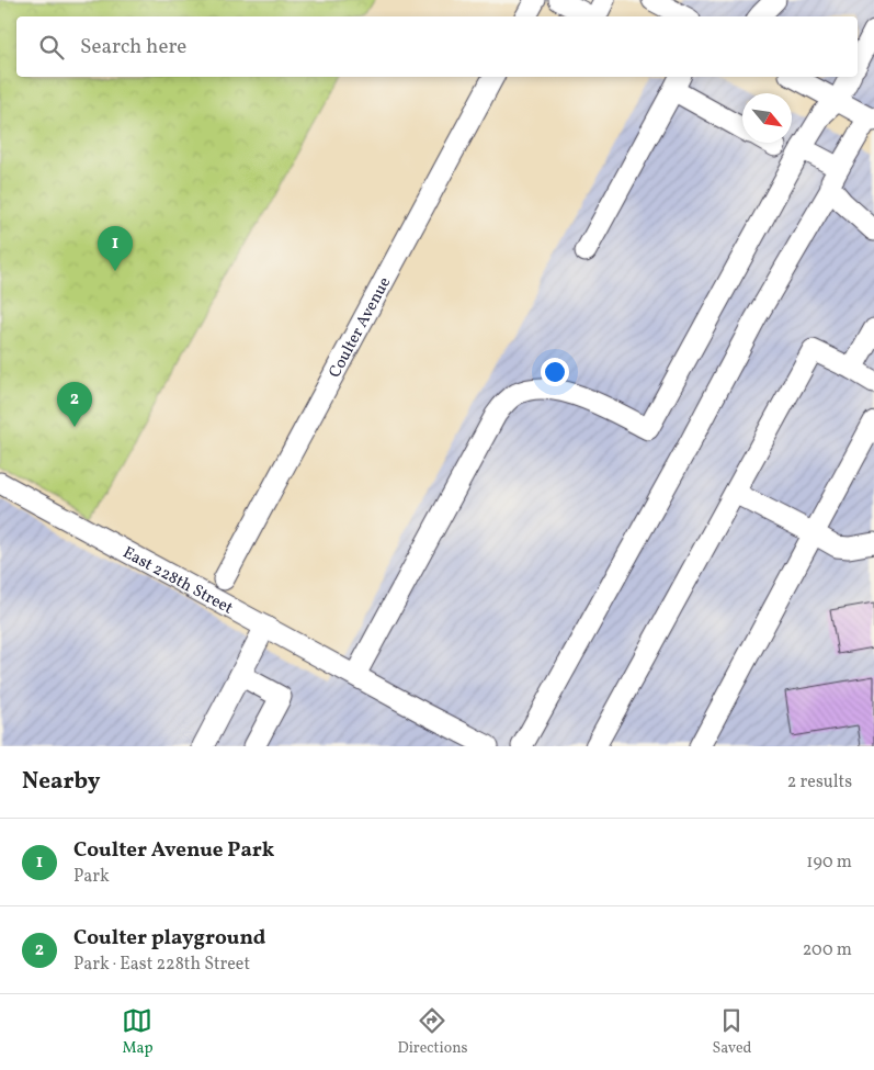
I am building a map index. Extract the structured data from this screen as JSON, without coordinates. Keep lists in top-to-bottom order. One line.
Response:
{"streets":{"street":["Coulter Avenue","East 228th Street"]},"north":"bottom right","page":{"search":"Search here","pins":["1","2"],"heading":["Nearby","2 results"],"list":[{"mark":"1","name":"Coulter Avenue Park","note":"Park","value":"190 m"},{"mark":"2","name":"Coulter playground","note":"Park · East 228th Street","value":"200 m"}],"nav":["Map","Directions","Saved"]}}
